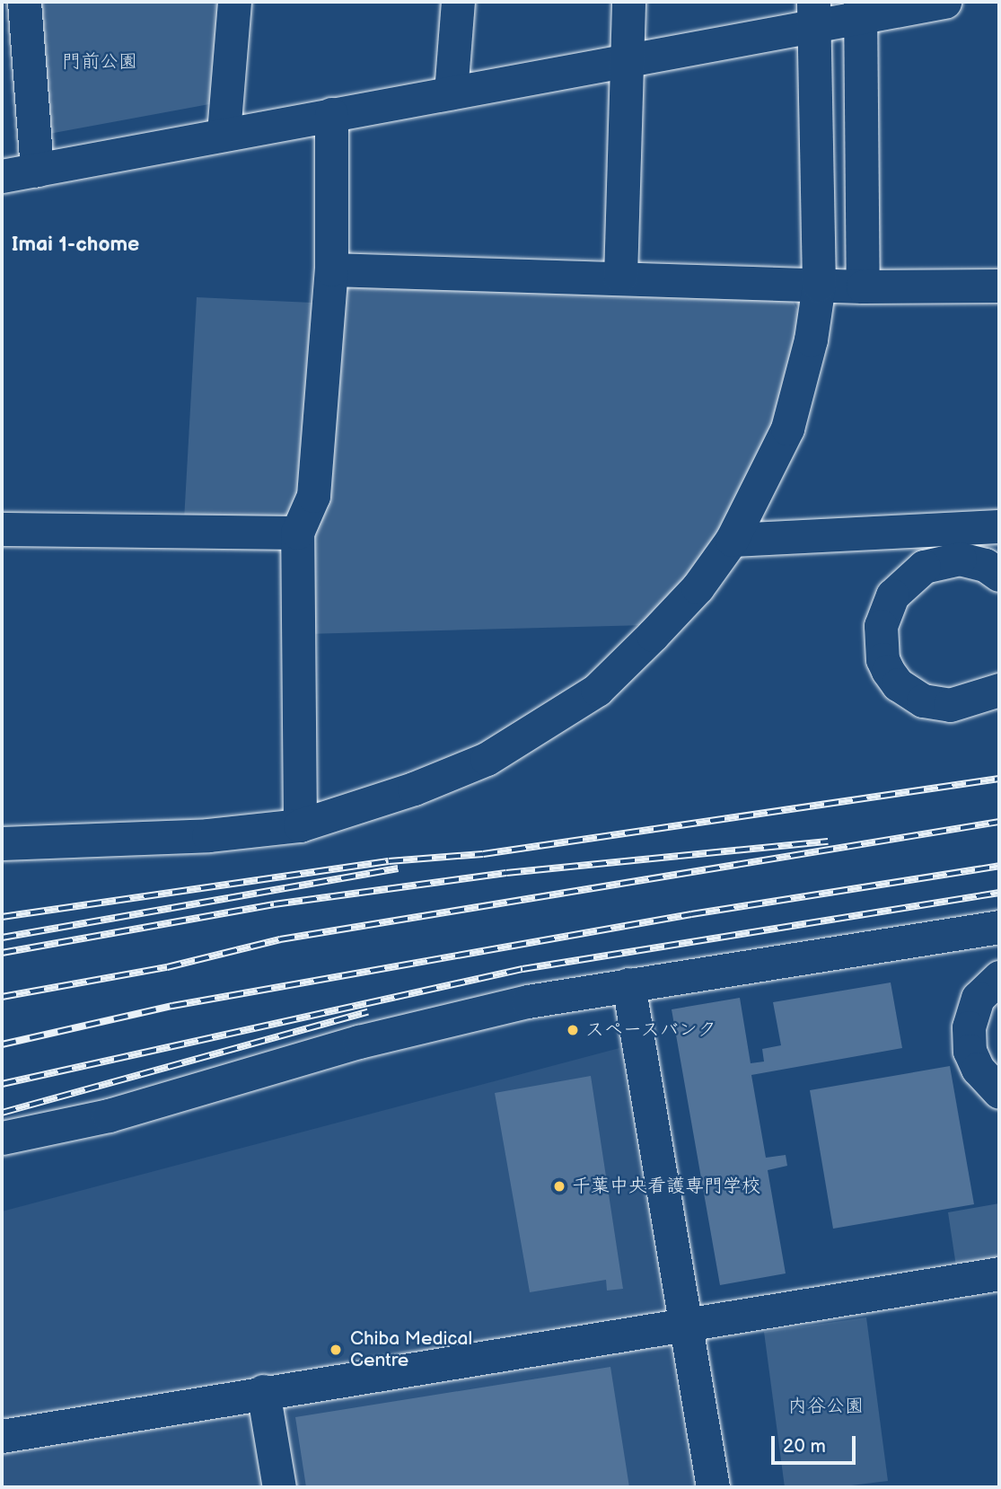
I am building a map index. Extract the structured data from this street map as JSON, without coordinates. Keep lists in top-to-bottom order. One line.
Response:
{"districts":["Imai 1-chome"],"parks":["門前公園","内谷公園"],"places":["スペースバンク","千葉中央看護専門学校","Chiba Medical Centre"],"scale_bar":"20 m"}
